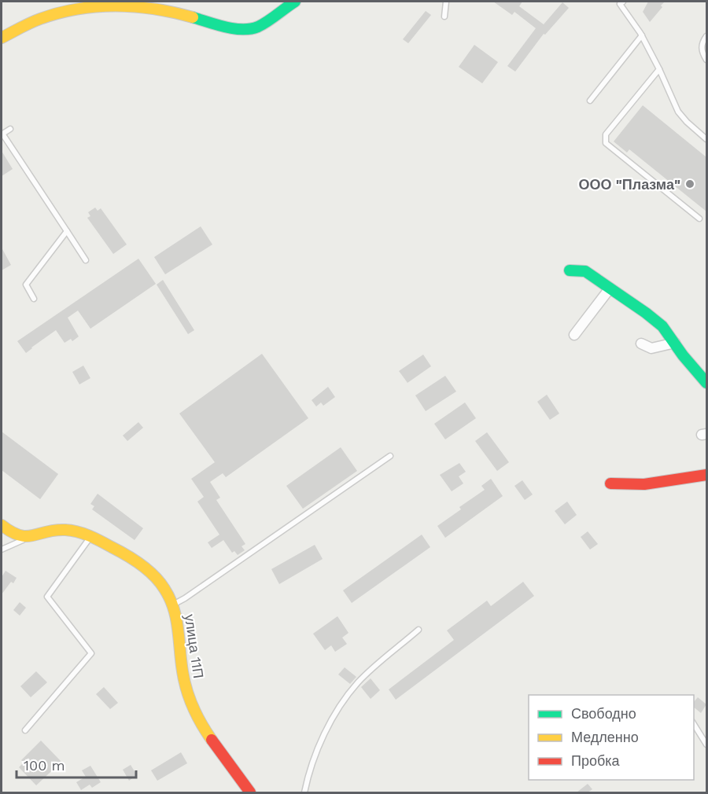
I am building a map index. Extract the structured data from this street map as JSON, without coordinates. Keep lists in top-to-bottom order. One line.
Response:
{"streets":{"street":["улица 11П"]},"places":["ООО \"Плазма\""],"legend":["Свободно","Медленно","Пробка"],"scale_bar":"100 m"}
